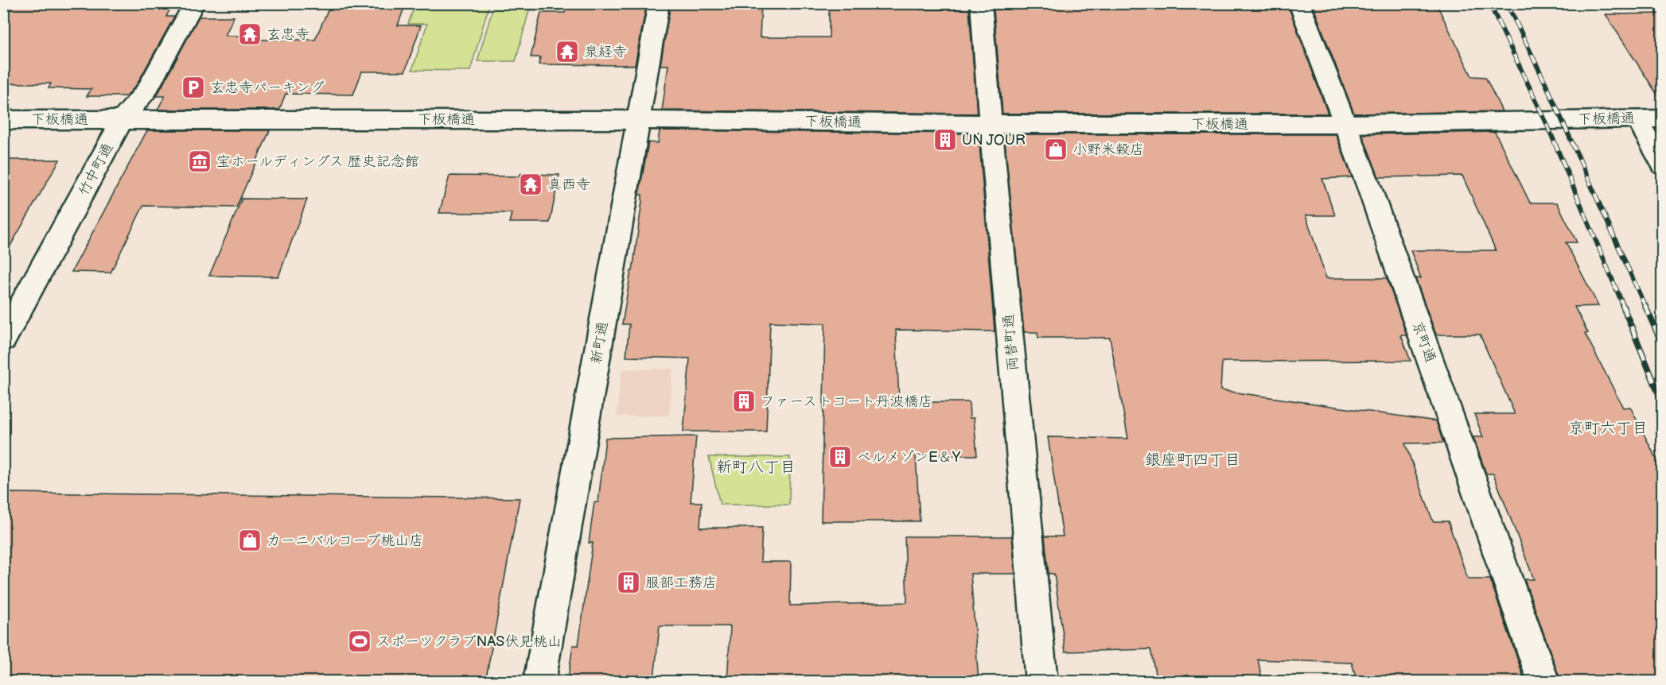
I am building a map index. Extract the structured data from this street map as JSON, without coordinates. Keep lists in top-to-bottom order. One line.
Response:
{"streets":{"street":["下板橋通","竹中町通","京町通","新町通","両替町通"]},"crossings":[["下板橋通","竹中町通"],["下板橋通","京町通"],["下板橋通","新町通"],["下板橋通","両替町通"]],"districts":["京町六丁目","銀座町四丁目","新町八丁目"],"places":{"temple":["玄忠寺","泉経寺","真西寺"],"parking":["玄忠寺パーキング"],"building":["UN JOUR","ファーストコート丹波橋店","ベルメゾンE＆Y","服部工務店"],"shop":["小野米穀店","カーニバルコープ桃山店"],"museum":["宝ホールディングス 歴史記念館"],"sports":["スポーツクラブNAS伏見桃山"]}}
